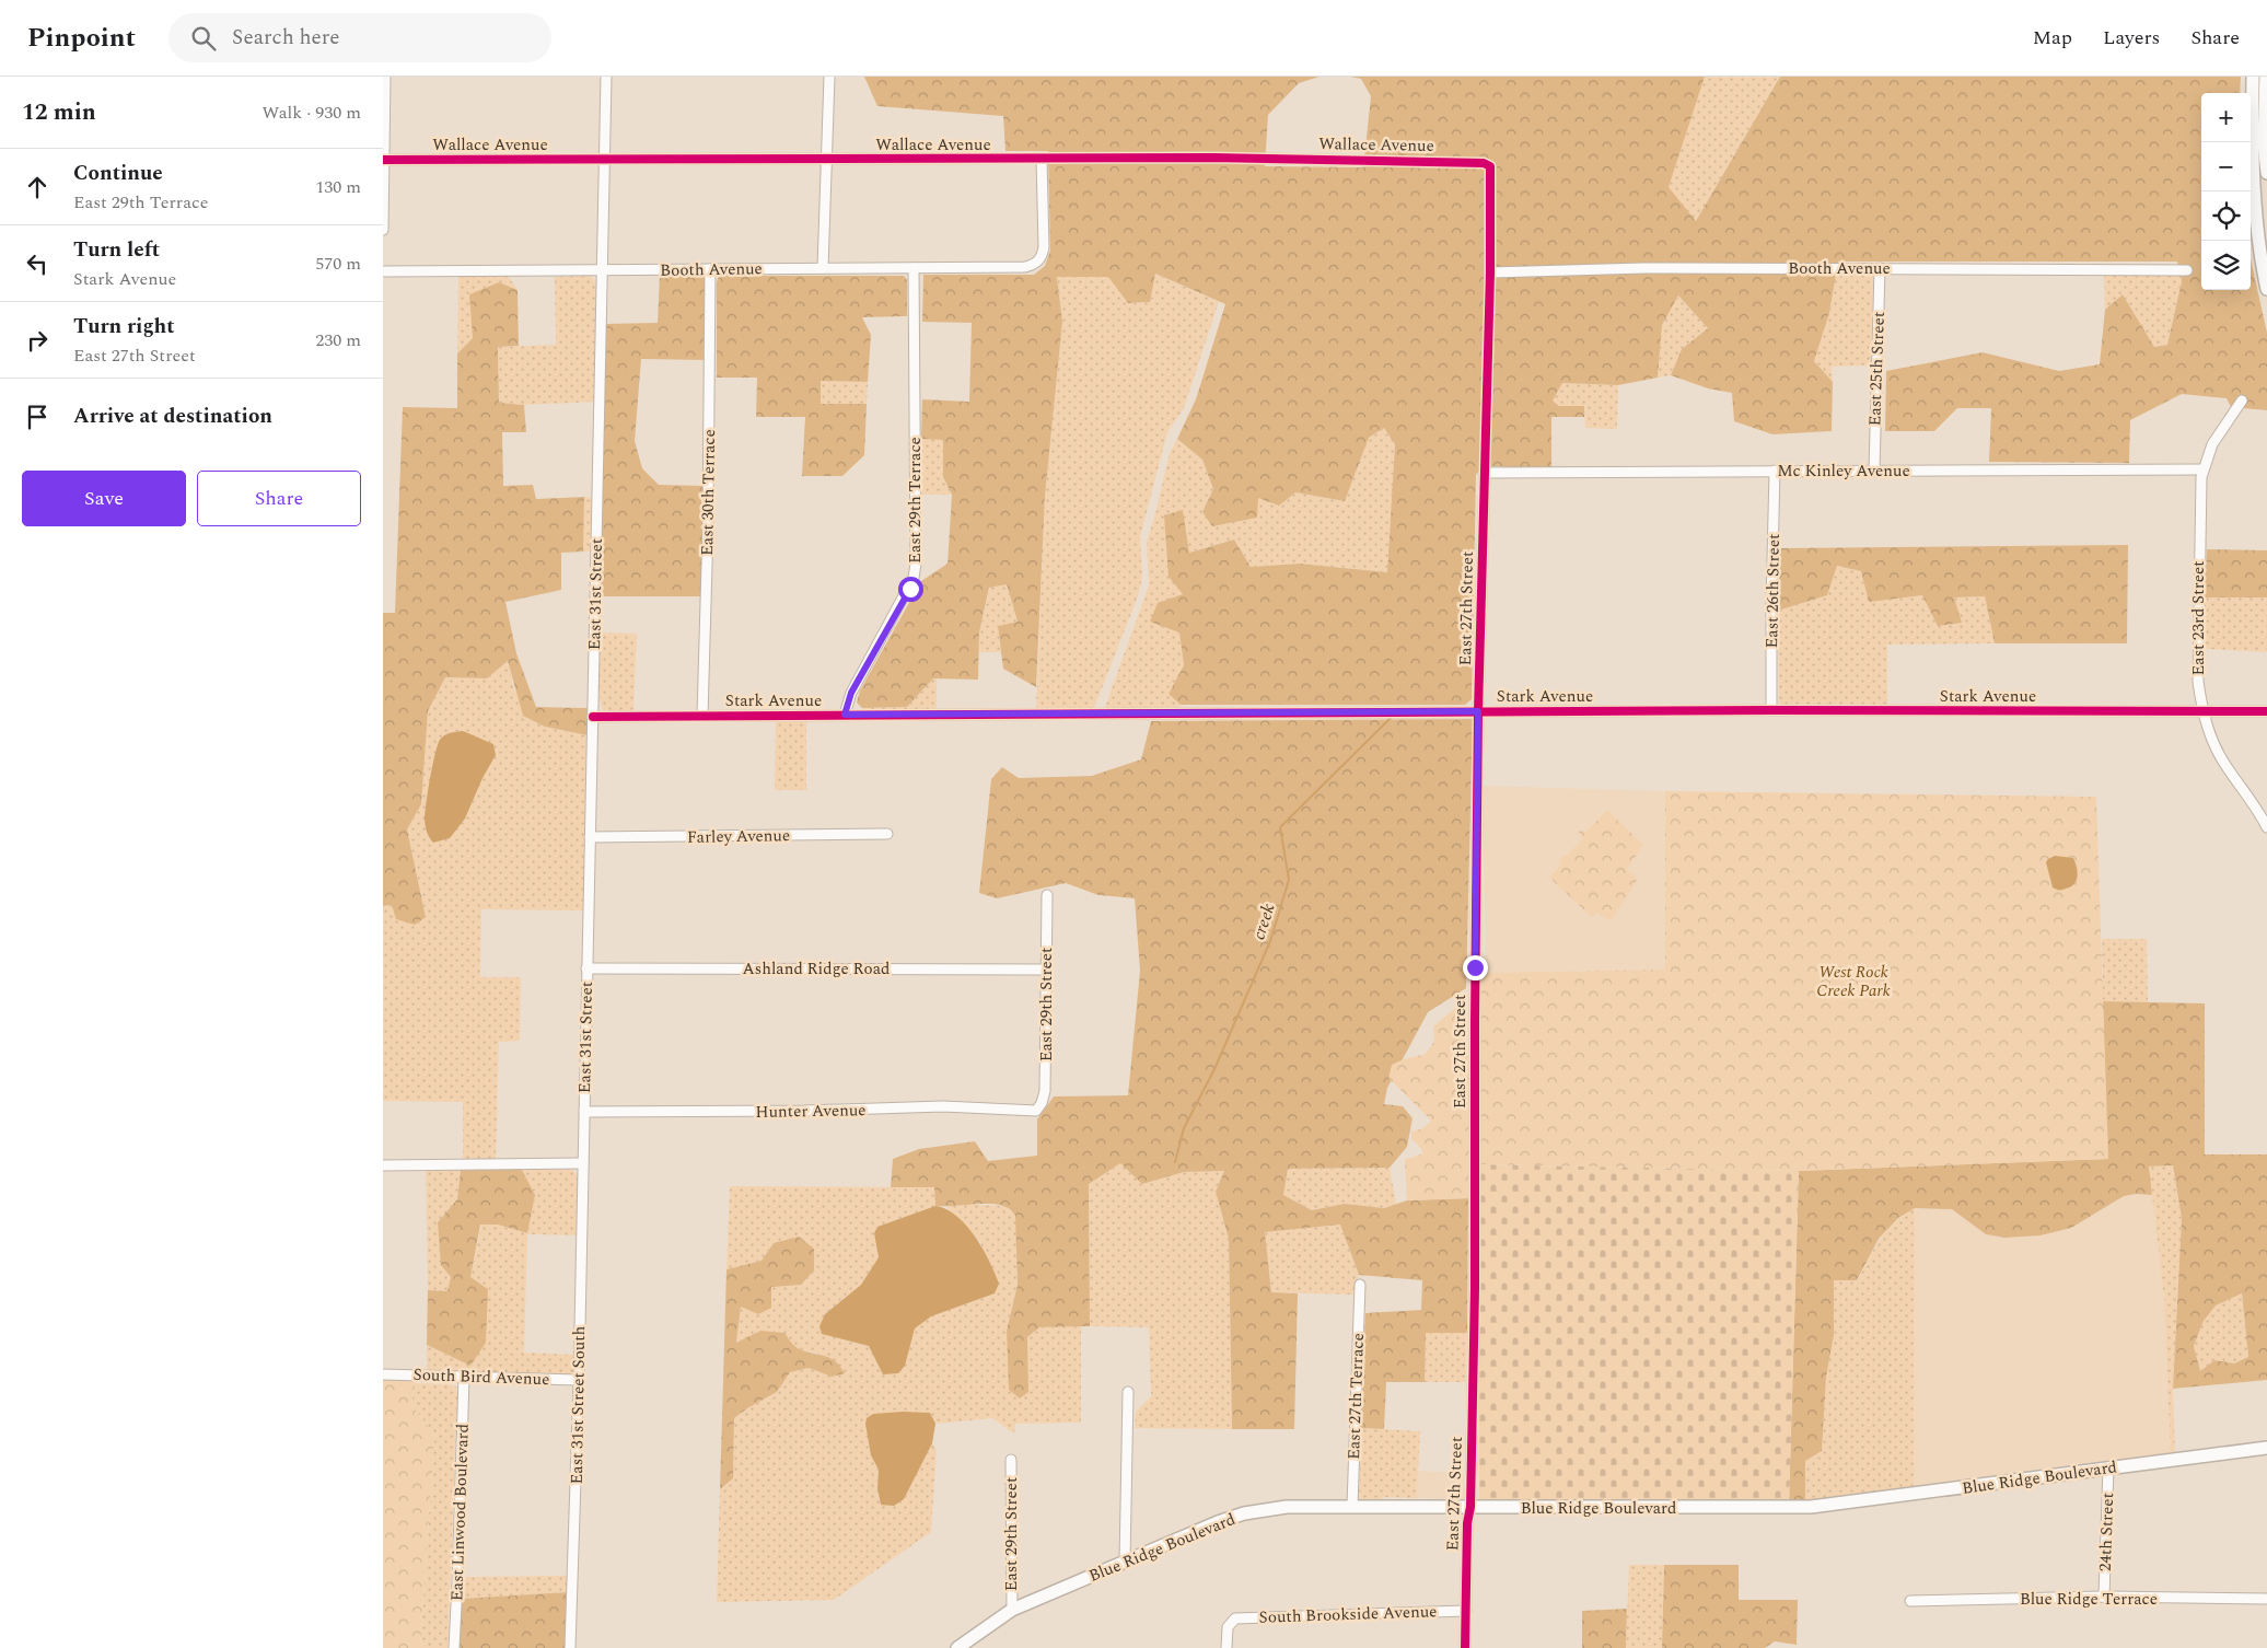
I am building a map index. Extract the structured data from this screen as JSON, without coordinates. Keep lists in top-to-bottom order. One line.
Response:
{"streets":{"main road":["Blue Ridge Boulevard"],"street":["Wallace Avenue","Booth Avenue","East 25th Street","Mc Kinley Avenue","East 30th Terrace","East 29th Terrace","East 26th Street","East 31st Street","East 27th Street","East 23rd Street","Stark Avenue","Farley Avenue","Ashland Ridge Road","East 29th Street","Hunter Avenue","South Bird Avenue","East 27th Terrace","East 31st Street South","East Linwood Boulevard","24th Street","Blue Ridge Terrace","South Brookside Avenue"]},"crossings":[["Wallace Avenue","Booth Avenue"],["Wallace Avenue","East 31st Street"],["Wallace Avenue","East 27th Street"],["Booth Avenue","East 25th Street"],["Booth Avenue","East 30th Terrace"],["Booth Avenue","East 29th Terrace"],["Booth Avenue","East 31st Street"],["Booth Avenue","East 27th Street"],["East 25th Street","Mc Kinley Avenue"],["Mc Kinley Avenue","East 26th Street"],["Mc Kinley Avenue","East 27th Street"],["Mc Kinley Avenue","East 23rd Street"],["East 30th Terrace","Stark Avenue"],["East 29th Terrace","Stark Avenue"],["East 26th Street","Stark Avenue"],["East 31st Street","Stark Avenue"],["East 31st Street","Farley Avenue"],["East 31st Street","Ashland Ridge Road"],["East 31st Street","Hunter Avenue"],["East 31st Street","East 31st Street South"],["East 27th Street","Stark Avenue"],["East 27th Street","Blue Ridge Boulevard"],["East 27th Street","South Brookside Avenue"],["East 23rd Street","Stark Avenue"],["Ashland Ridge Road","East 29th Street"],["East 29th Street","Hunter Avenue"],["East 29th Street","Blue Ridge Boulevard"],["South Bird Avenue","East 31st Street South"],["South Bird Avenue","East Linwood Boulevard"],["East 27th Terrace","Blue Ridge Boulevard"],["Blue Ridge Boulevard","24th Street"],["24th Street","Blue Ridge Terrace"]],"water":["creek"],"parks":["West Rock Creek Park"],"page":{"header":"Pinpoint","search":"Search here","nav":["Map","Layers","Share"],"heading":["12 min","Walk · 930 m"],"map_buttons":["+","−"],"list":[["Continue","East 29th Terrace","130 m"],["Turn left","Stark Avenue","570 m"],["Turn right","East 27th Street","230 m"],"Arrive at destination"],"buttons":["Save","Share"]}}
